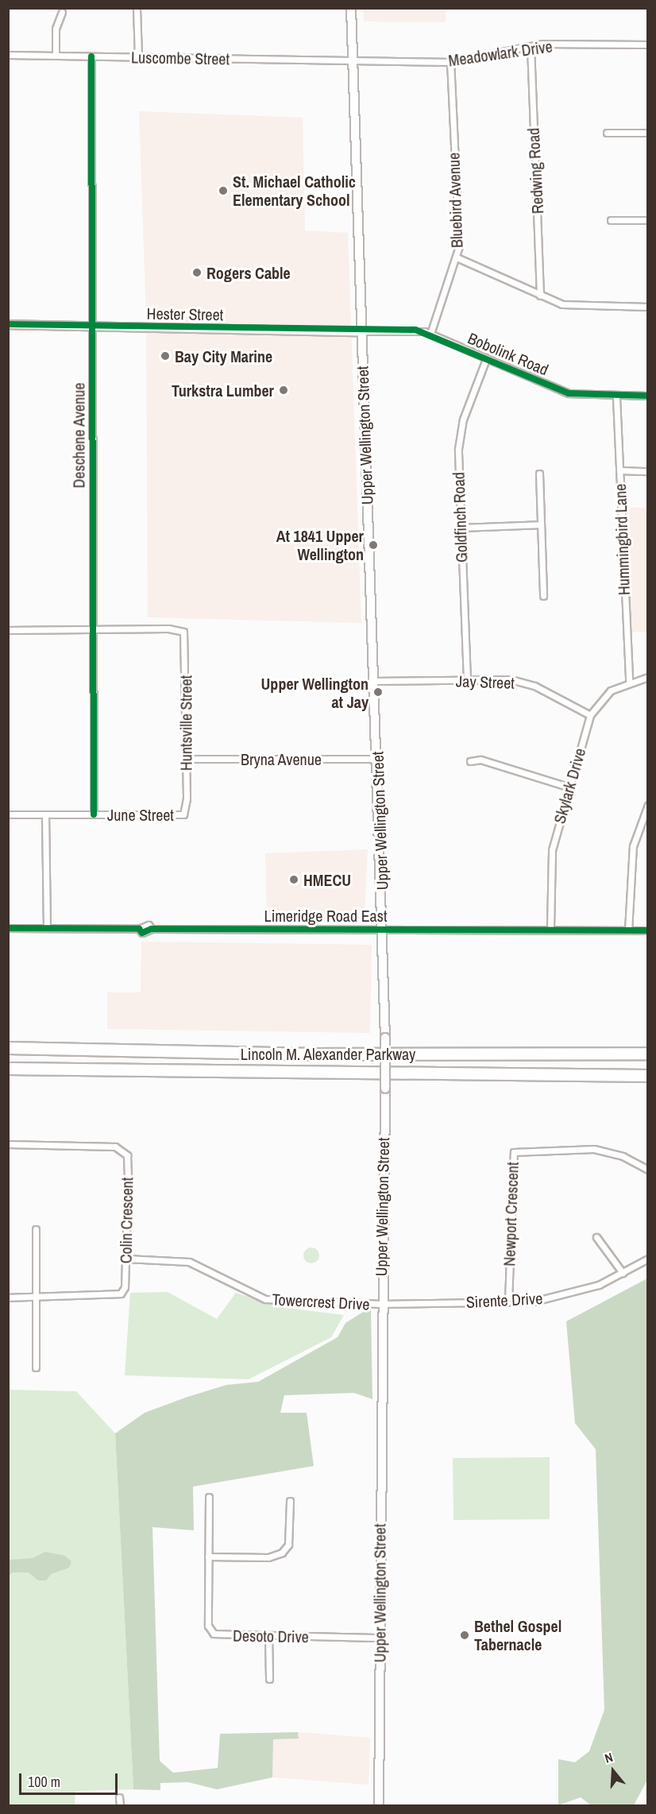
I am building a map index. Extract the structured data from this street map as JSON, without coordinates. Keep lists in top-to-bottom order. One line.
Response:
{"streets":{"highway":["Lincoln M. Alexander Parkway"],"main road":["Upper Wellington Street"],"street":["Meadowlark Drive","Luscombe Street","Redwing Road","Bluebird Avenue","Hester Street","Bobolink Road","Deschene Avenue","Goldfinch Road","Hummingbird Lane","Jay Street","Huntsville Street","Bryna Avenue","Skylark Drive","June Street","Limeridge Road East","Newport Crescent","Colin Crescent","Sirente Drive","Towercrest Drive","Desoto Drive"]},"crossings":[["Meadowlark Drive","Luscombe Street"],["Meadowlark Drive","Redwing Road"],["Meadowlark Drive","Bluebird Avenue"],["Meadowlark Drive","Upper Wellington Street"],["Luscombe Street","Deschene Avenue"],["Luscombe Street","Upper Wellington Street"],["Bluebird Avenue","Bobolink Road"],["Hester Street","Bobolink Road"],["Hester Street","Deschene Avenue"],["Hester Street","Upper Wellington Street"],["Bobolink Road","Upper Wellington Street"],["Bobolink Road","Goldfinch Road"],["Bobolink Road","Hummingbird Lane"],["Deschene Avenue","Huntsville Street"],["Deschene Avenue","June Street"],["Upper Wellington Street","Jay Street"],["Upper Wellington Street","Bryna Avenue"],["Upper Wellington Street","Limeridge Road East"],["Upper Wellington Street","Sirente Drive"],["Upper Wellington Street","Towercrest Drive"],["Upper Wellington Street","Desoto Drive"],["Goldfinch Road","Jay Street"],["Hummingbird Lane","Skylark Drive"],["Jay Street","Skylark Drive"],["Huntsville Street","Bryna Avenue"],["Huntsville Street","June Street"],["Skylark Drive","Limeridge Road East"],["Newport Crescent","Sirente Drive"],["Colin Crescent","Towercrest Drive"],["Sirente Drive","Towercrest Drive"]],"places":["St. Michael Catholic Elementary School","Rogers Cable","Bay City Marine","Turkstra Lumber","At 1841 Upper Wellington","Upper Wellington at Jay","HMECU","Bethel Gospel Tabernacle"],"scale_bar":"100 m","north":"top"}
